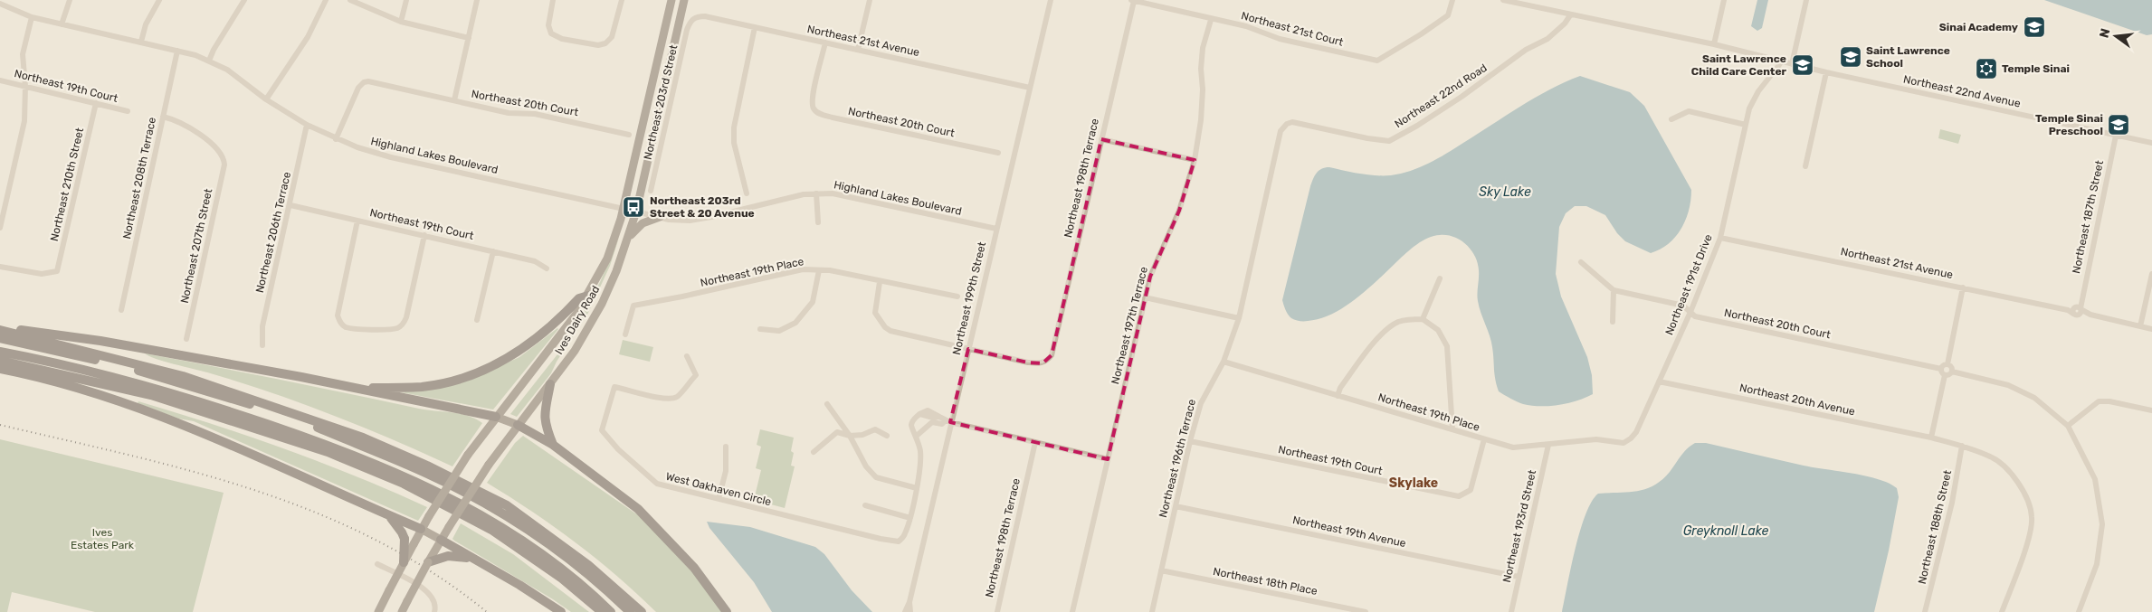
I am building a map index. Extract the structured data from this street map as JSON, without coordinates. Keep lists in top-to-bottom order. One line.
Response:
{"streets":{"main road":["Ives Dairy Road"],"street":["Northeast 21st Court","Northeast 21st Avenue","Northeast 19th Court","Northeast 22nd Avenue","Northeast 22nd Road","Northeast 203rd Street","Northeast 20th Court","Highland Lakes Boulevard","Northeast 208th Terrace","Northeast 198th Terrace","Northeast 210th Street","Northeast 187th Street","Northeast 206th Terrace","Northeast 207th Street","Northeast 19th Place","Northeast 191st Drive","Northeast 199th Street","Northeast 197th Terrace","Northeast 20th Avenue","Northeast 196th Terrace","West Oakhaven Circle","Northeast 193rd Street","Northeast 188th Street","Northeast 19th Avenue","Northeast 18th Place"]},"crossings":[["Northeast 21st Court","Northeast 198th Terrace"],["Northeast 21st Court","Northeast 197th Terrace"],["Northeast 21st Avenue","Northeast 203rd Street"],["Northeast 21st Avenue","Northeast 20th Court"],["Northeast 21st Avenue","Northeast 187th Street"],["Northeast 21st Avenue","Northeast 191st Drive"],["Northeast 21st Avenue","Northeast 199th Street"],["Northeast 19th Court","Northeast 210th Street"],["Northeast 19th Court","Northeast 206th Terrace"],["Northeast 19th Court","Northeast 19th Place"],["Northeast 19th Court","Northeast 196th Terrace"],["Northeast 22nd Avenue","Northeast 22nd Road"],["Northeast 22nd Avenue","Northeast 187th Street"],["Northeast 22nd Avenue","Northeast 191st Drive"],["Northeast 22nd Road","Northeast 196th Terrace"],["Northeast 20th Court","Highland Lakes Boulevard"],["Northeast 20th Court","Northeast 191st Drive"],["Highland Lakes Boulevard","Northeast 208th Terrace"],["Highland Lakes Boulevard","Northeast 206th Terrace"],["Highland Lakes Boulevard","Northeast 199th Street"],["Highland Lakes Boulevard","Ives Dairy Road"],["Northeast 208th Terrace","Northeast 207th Street"],["Northeast 198th Terrace","Northeast 199th Street"],["Northeast 19th Place","Northeast 191st Drive"],["Northeast 19th Place","Northeast 196th Terrace"],["Northeast 19th Place","Northeast 193rd Street"],["Northeast 191st Drive","Northeast 20th Avenue"],["Northeast 199th Street","West Oakhaven Circle"],["Northeast 20th Avenue","Northeast 188th Street"],["Northeast 196th Terrace","Northeast 19th Avenue"],["Northeast 196th Terrace","Northeast 18th Place"],["Northeast 193rd Street","Northeast 19th Avenue"]],"districts":["Skylake"],"water":["Sky Lake","Greyknoll Lake"],"parks":["Ives Estates Park"],"places":{"school or university":["Sinai Academy","Saint Lawrence School","Saint Lawrence Child Care Center","Temple Sinai Preschool"],"synagogue":["Temple Sinai"],"bus stop":["Northeast 203rd Street & 20 Avenue"]},"north":"left"}
